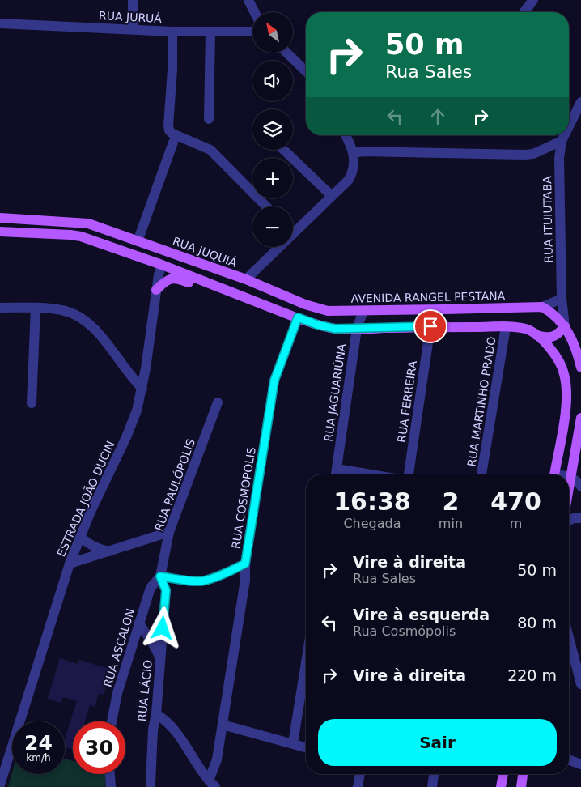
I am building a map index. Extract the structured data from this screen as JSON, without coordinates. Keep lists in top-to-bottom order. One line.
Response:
{"streets":{"main road":["RUA JUQUIÁ","AVENIDA RANGEL PESTANA"],"street":["RUA JURUÁ","RUA ITUIUTABA","RUA JAGUARIÚNA","RUA FERREIRA","RUA MARTINHO PRADO","RUA PAULÓPOLIS","RUA COSMÓPOLIS","ESTRADA JOÃO DUCIN","RUA ASCALON","RUA LÁCIO"]},"crossings":[["RUA JUQUIÁ","AVENIDA RANGEL PESTANA"],["AVENIDA RANGEL PESTANA","RUA JAGUARIÚNA"],["RUA PAULÓPOLIS","RUA ASCALON"],["RUA PAULÓPOLIS","RUA LÁCIO"],["RUA ASCALON","RUA LÁCIO"]],"north":"top left","page":{"map_buttons":["+","−"],"turn":["50 m","Rua Sales"],"eta":["16:38","Chegada","2","min","470","m"],"list":[{"name":"Vire à direita","note":"Rua Sales","value":"50 m"},{"name":"Vire à esquerda","note":"Rua Cosmópolis","value":"80 m"},{"name":"Vire à direita","value":"220 m"}],"buttons":"Sair","speed":"24 km/h","limit":"30"}}
